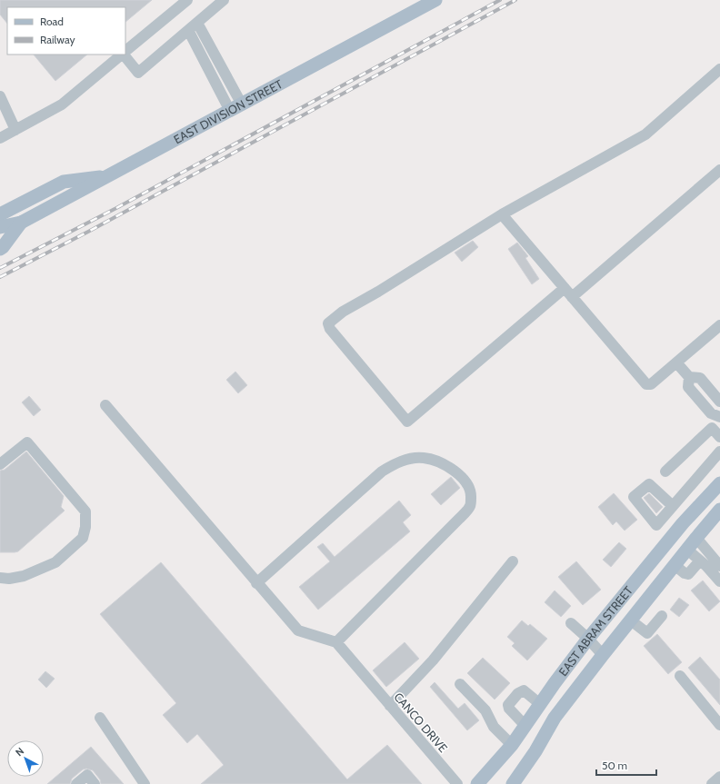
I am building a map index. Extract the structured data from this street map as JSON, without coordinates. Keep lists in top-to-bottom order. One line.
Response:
{"streets":{"main road":["EAST DIVISION STREET","EAST ABRAM STREET"],"street":["CANCO DRIVE"]},"legend":["Road","Railway"],"scale_bar":"50 m","north":"top left"}
